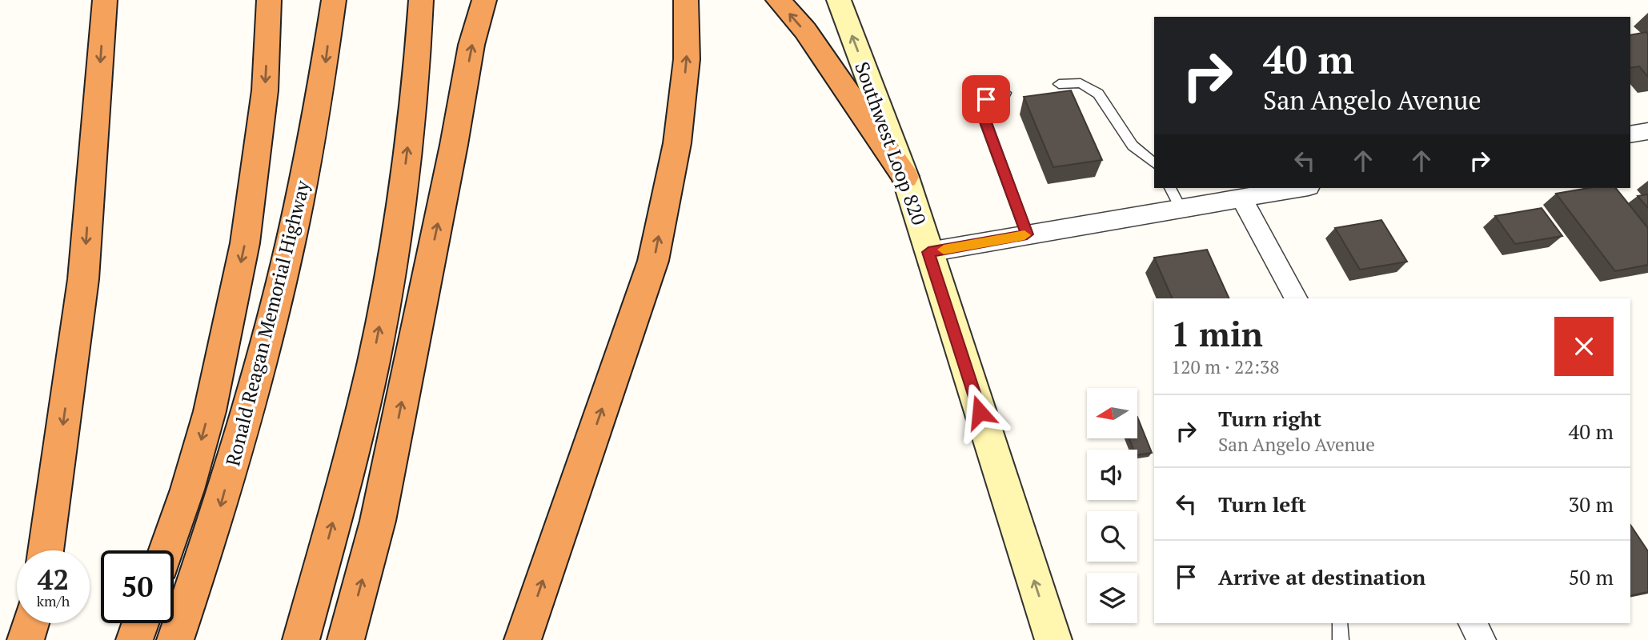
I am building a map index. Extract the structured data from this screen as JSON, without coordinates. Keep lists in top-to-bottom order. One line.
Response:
{"streets":{"highway":["Ronald Reagan Memorial Highway"],"main road":["Southwest Loop 820"]},"one_way":["Southwest Loop 820"],"north":"left","page":{"turn":["40 m","San Angelo Avenue"],"heading":["1 min","120 m · 22:38"],"list":[{"name":"Turn right","note":"San Angelo Avenue","value":"40 m"},{"name":"Turn left","value":"30 m"},{"name":"Arrive at destination","value":"50 m"}],"speed":"42 km/h","limit":"50"}}
